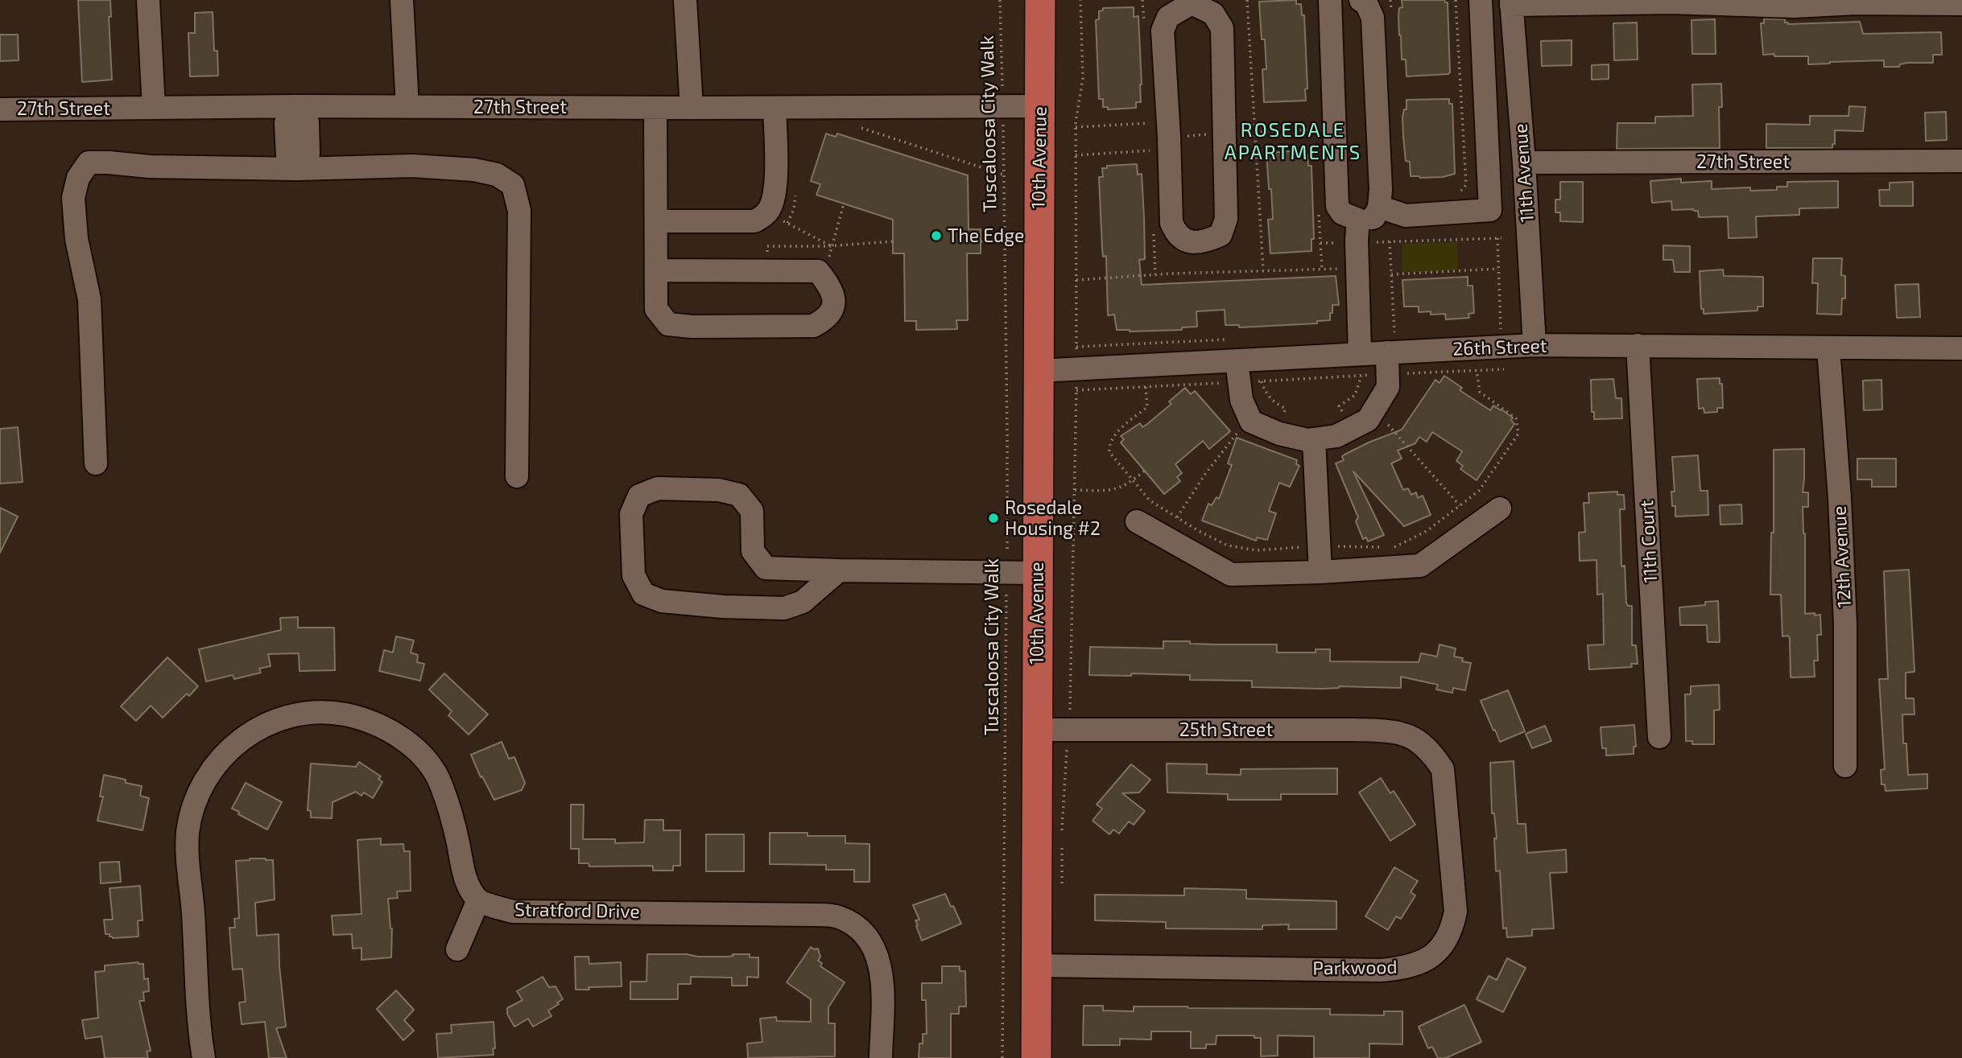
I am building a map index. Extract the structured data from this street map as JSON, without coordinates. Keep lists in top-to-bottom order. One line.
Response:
{"streets":{"main road":["10th Avenue"],"street":["27th Street","11th Avenue","26th Street","11th Court","12th Avenue","25th Street","Stratford Drive","Parkwood"],"path":["Tuscaloosa City Walk"]},"crossings":[["27th Street","Tuscaloosa City Walk"],["27th Street","10th Avenue"],["27th Street","11th Avenue"],["10th Avenue","26th Street"],["10th Avenue","25th Street"],["10th Avenue","Parkwood"],["11th Avenue","26th Street"],["26th Street","11th Court"],["26th Street","12th Avenue"],["25th Street","Parkwood"]],"districts":["ROSEDALE APARTMENTS"],"places":["The Edge","Rosedale Housing #2"]}
